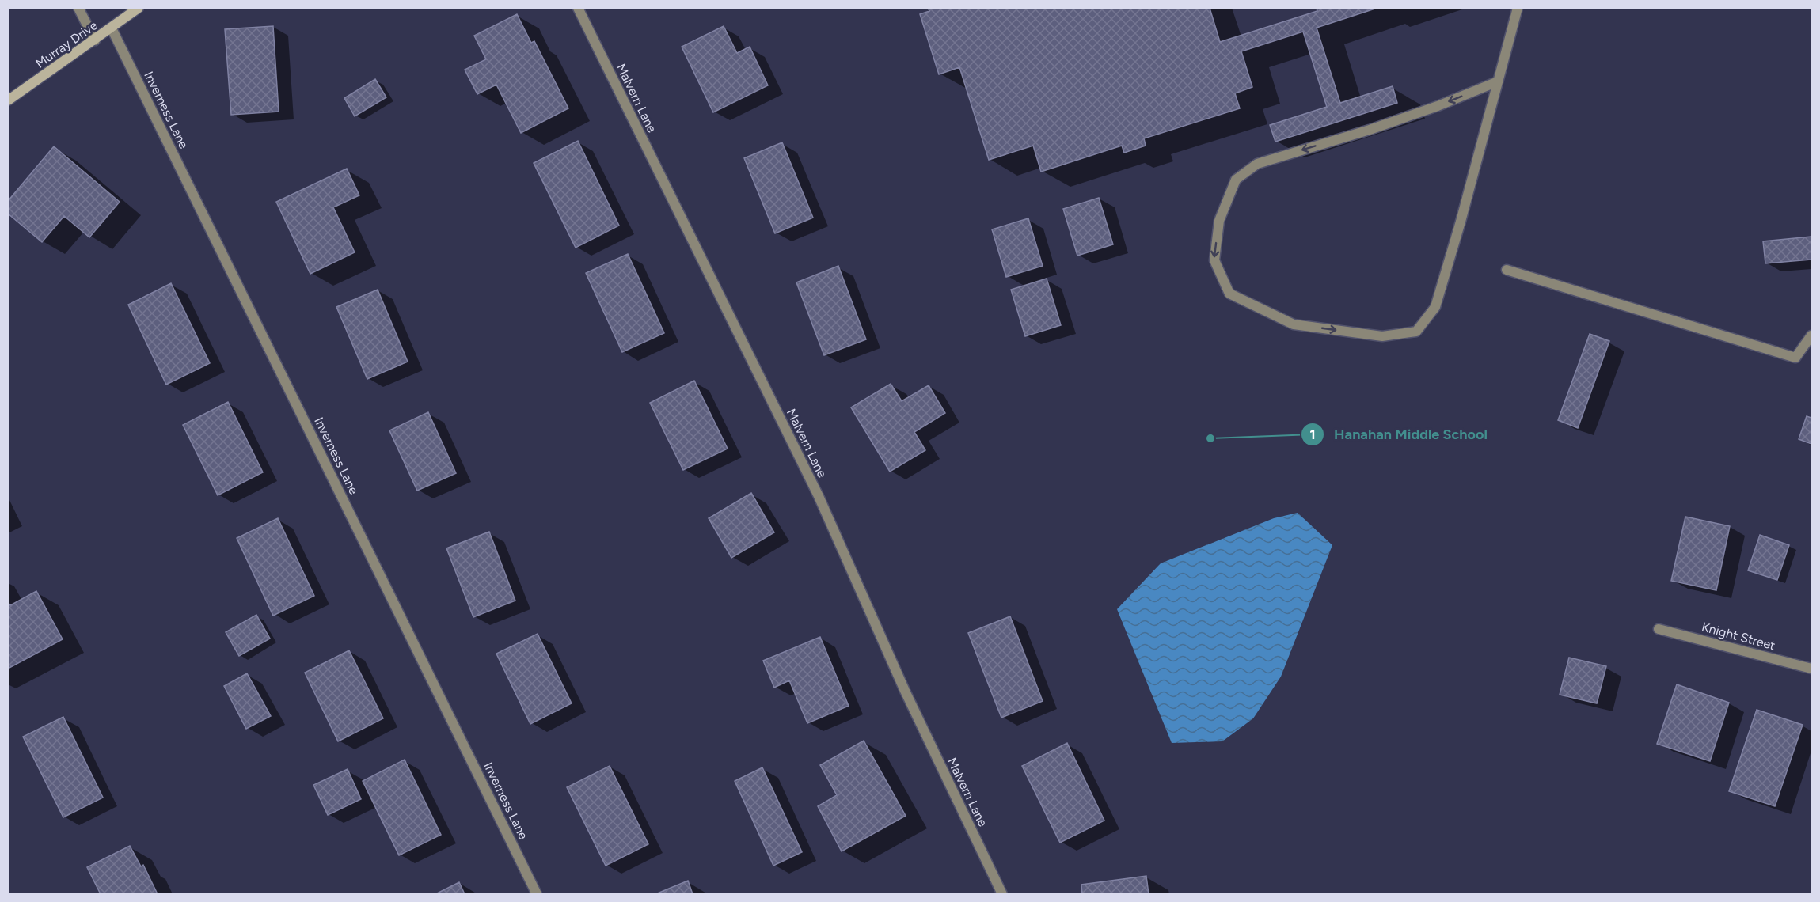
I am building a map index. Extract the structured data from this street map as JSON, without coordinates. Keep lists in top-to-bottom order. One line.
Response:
{"streets":{"street":["Murray Drive","Malvern Lane","Inverness Lane","Knight Street"]},"crossings":[["Murray Drive","Inverness Lane"]],"places":["Hanahan Middle School"]}
